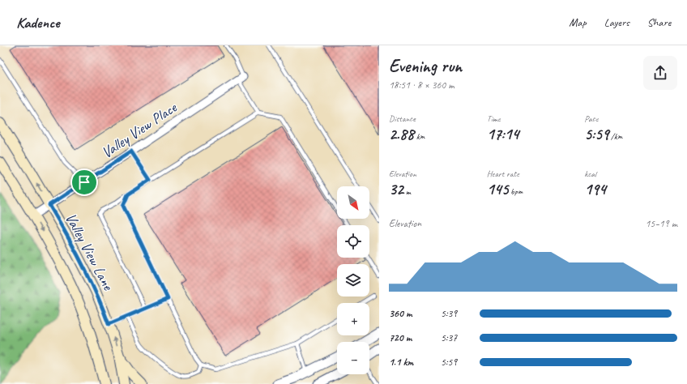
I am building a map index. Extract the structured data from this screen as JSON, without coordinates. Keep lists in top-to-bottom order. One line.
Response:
{"streets":{"main road":["Valley View Lane"],"street":["Valley View Place"]},"crossings":[["Valley View Place","Valley View Lane"]],"north":"bottom right","page":{"header":"Kadence","nav":["Map","Layers","Share"],"heading":["Evening run","18:51 · 8 × 360 m"],"stats":[["Distance","2.88 km"],["Time","17:14"],["Pace","5:59 /km"],["Elevation","32 m"],["Heart rate","145 bpm"],["kcal","194"]],"map_buttons":["+","−"],"chart":["Elevation","15–19 m"],"list":[{"name":"360 m","note":"5:39"},{"name":"720 m","note":"5:37"},{"name":"1.1 km","note":"5:59"}]}}
